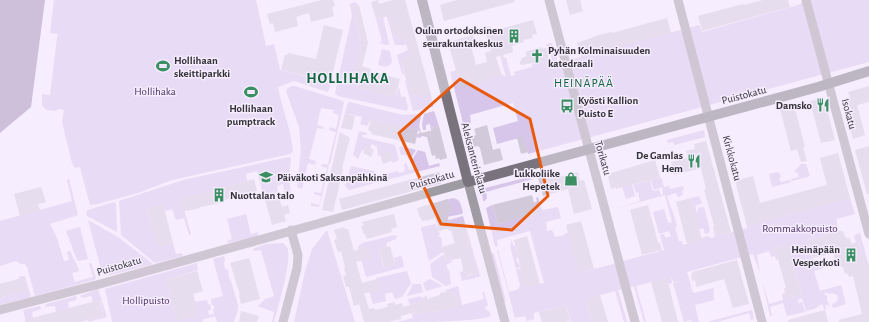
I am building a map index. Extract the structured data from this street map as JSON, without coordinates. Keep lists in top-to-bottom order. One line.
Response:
{"streets":{"main road":["Puistokatu","Aleksanterinkatu"],"street":["Isokatu","Torikatu","Kirkkokatu"]},"crossings":[["Puistokatu","Isokatu"],["Puistokatu","Aleksanterinkatu"],["Puistokatu","Torikatu"],["Puistokatu","Kirkkokatu"]],"districts":["HOLLIHAKA","HEINÄPÄÄ"],"parks":["Hollihaka","Rommakkopuisto","Hollipuisto"],"places":{"building":["Oulun ortodoksinen seurakuntakeskus","Nuottalan talo","Heinäpään Vesperkoti"],"church":["Pyhän Kolminaisuuden katedraali"],"sports":["Hollihaan skeittiparkki","Hollihaan pumptrack"],"restaurant":["Damsko","De Gamlas Hem"],"bus stop":["Kyösti Kallion Puisto E"],"school or university":["Päiväkoti Saksanpähkinä"],"shop":["Lukkoliike Hepetek"]}}
